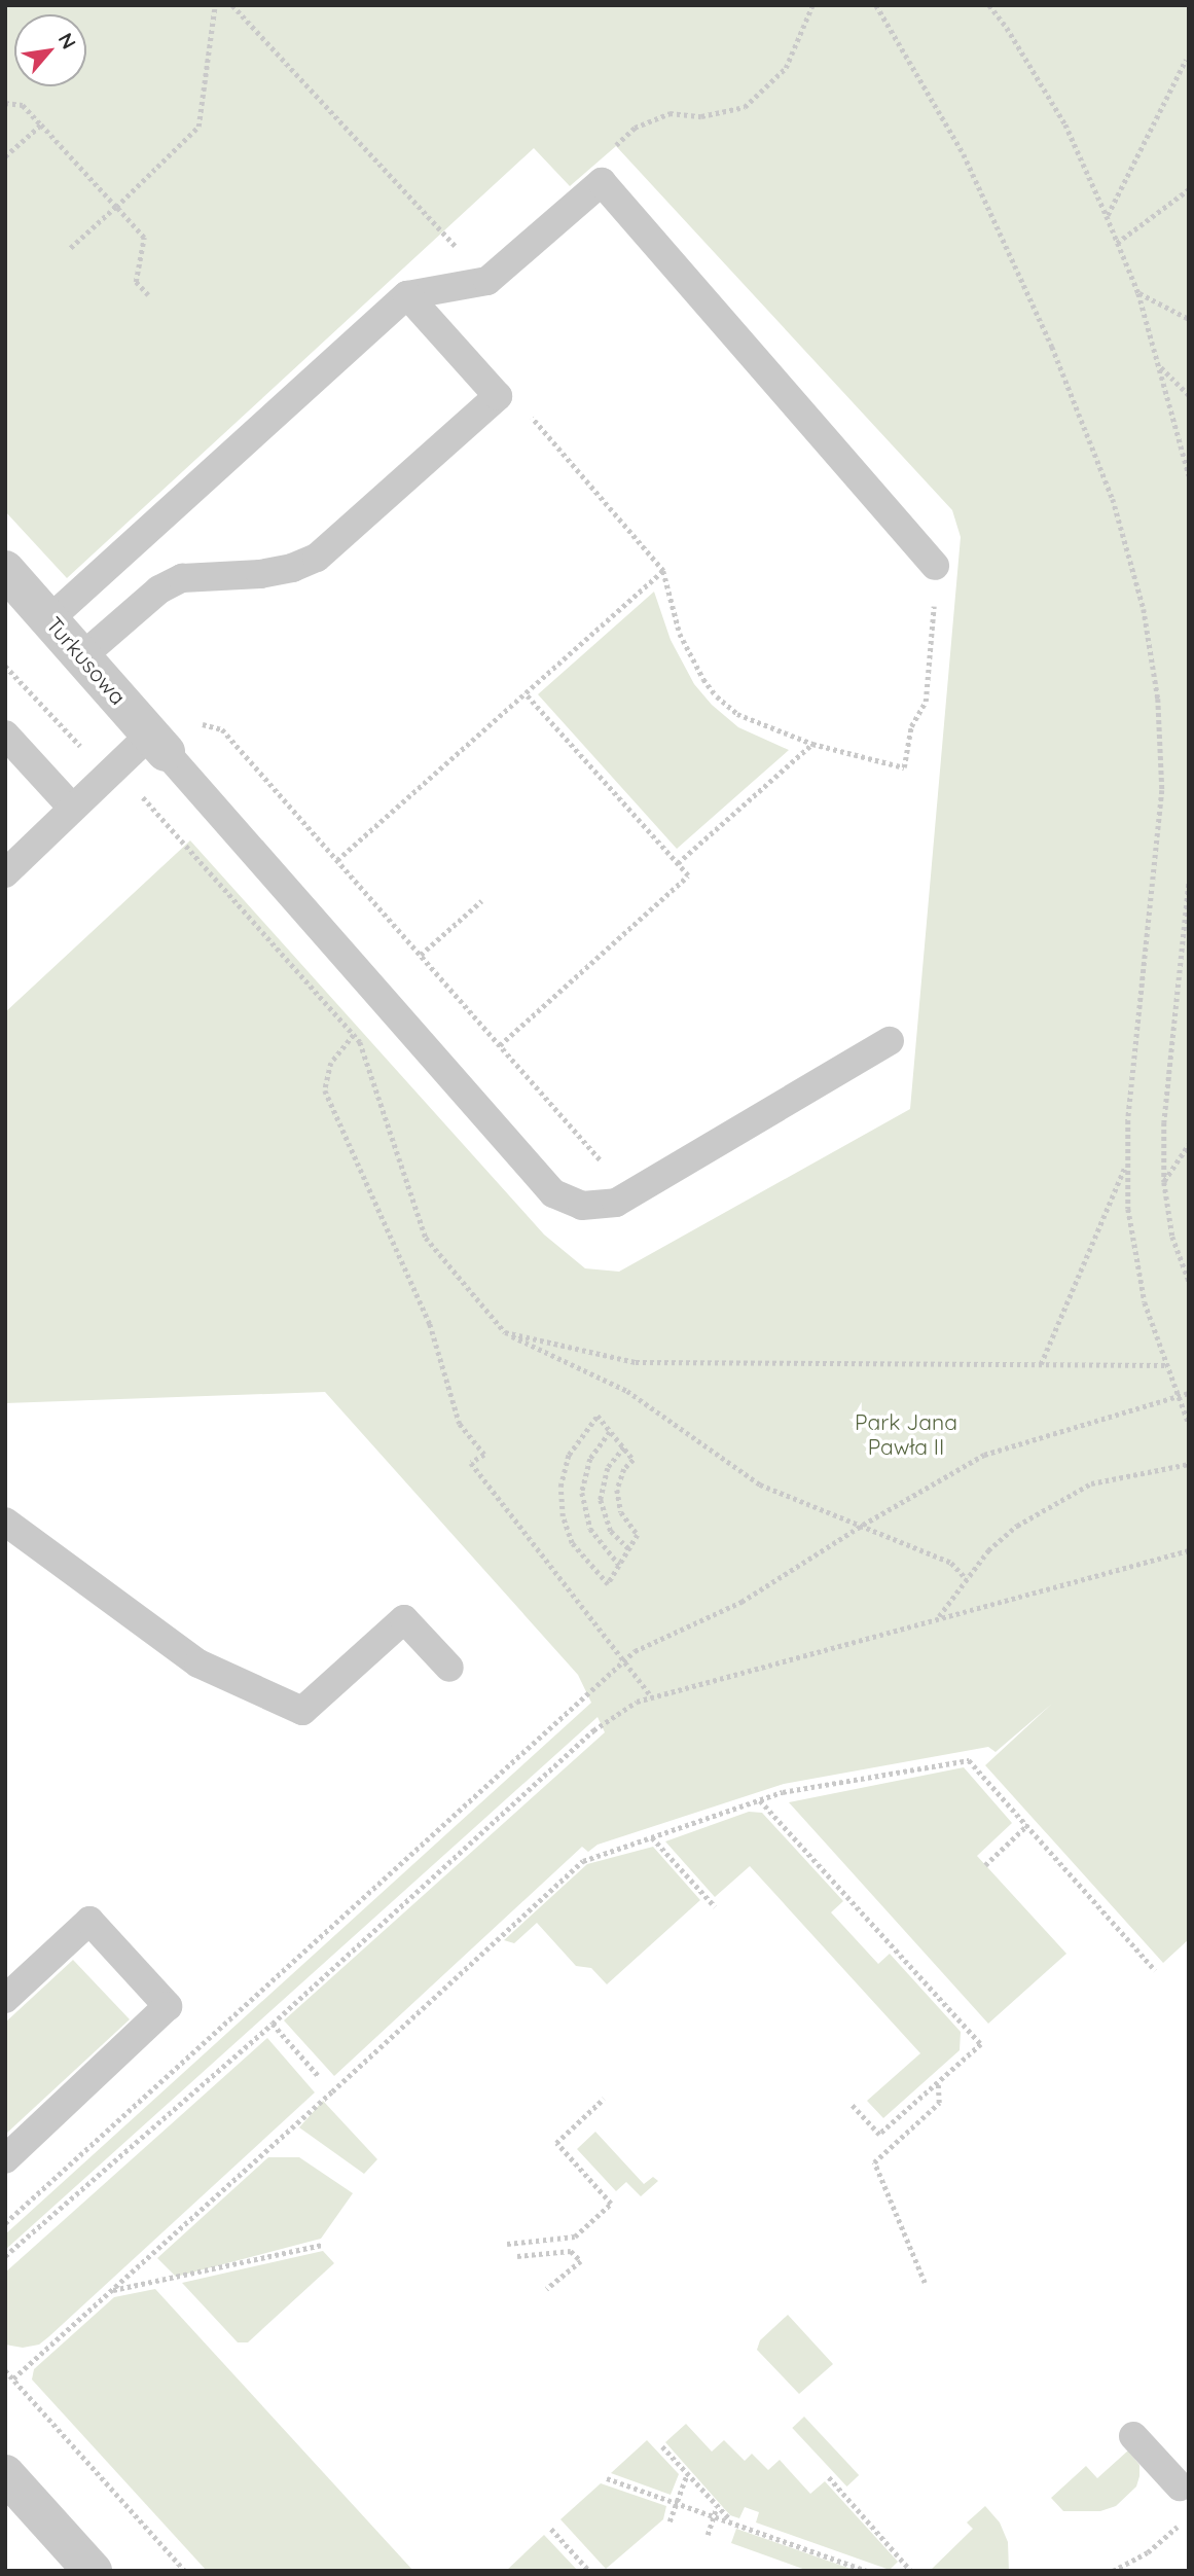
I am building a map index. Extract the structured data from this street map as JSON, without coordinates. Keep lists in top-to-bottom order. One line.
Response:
{"streets":{"street":["Turkusowa"]},"parks":["Park Jana Pawła II"],"north":"top right"}
